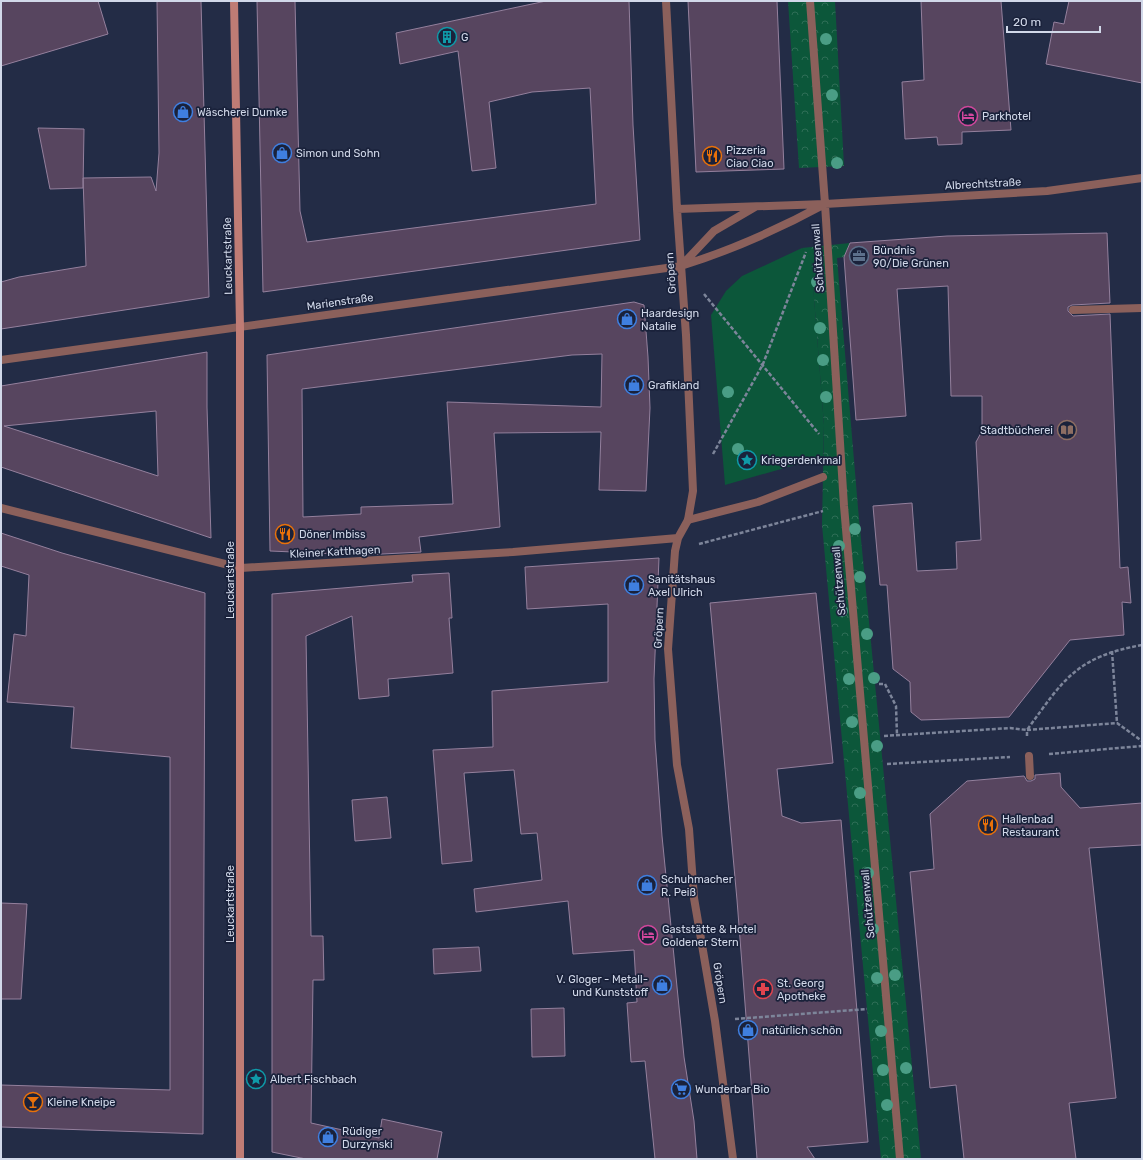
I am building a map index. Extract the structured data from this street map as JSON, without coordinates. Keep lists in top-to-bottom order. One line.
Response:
{"streets":{"main road":["Leuckartstraße"],"street":["Albrechtstraße","Schützenwall","Gröpern","Marienstraße","Kleiner Katthagen"]},"crossings":[["Albrechtstraße","Schützenwall"],["Albrechtstraße","Gröpern"],["Albrechtstraße","Marienstraße"],["Leuckartstraße","Marienstraße"],["Leuckartstraße","Kleiner Katthagen"],["Gröpern","Marienstraße"],["Gröpern","Kleiner Katthagen"]],"places":{"building":["G"],"shop":["Wäscherei Dumke","Simon und Sohn","Haardesign Natalie","Grafikland","Sanitätshaus Axel Ulrich","Schuhmacher R. Peiß","V. Gloger - Metall- und Kunststoff","natürlich schön","Rüdiger Durzynski"],"hotel":["Parkhotel","Gaststätte & Hotel Goldener Stern"],"restaurant":["Pizzeria Ciao Ciao","Döner Imbiss","Hallenbad Restaurant"],"office":["Bündnis 90/Die Grünen"],"library":["Stadtbücherei"],"place":["Kriegerdenkmal","Albert Fischbach"],"pharmacy":["St. Georg Apotheke"],"supermarket":["Wunderbar Bio"],"bar":["Kleine Kneipe"]},"scale_bar":"20 m"}
